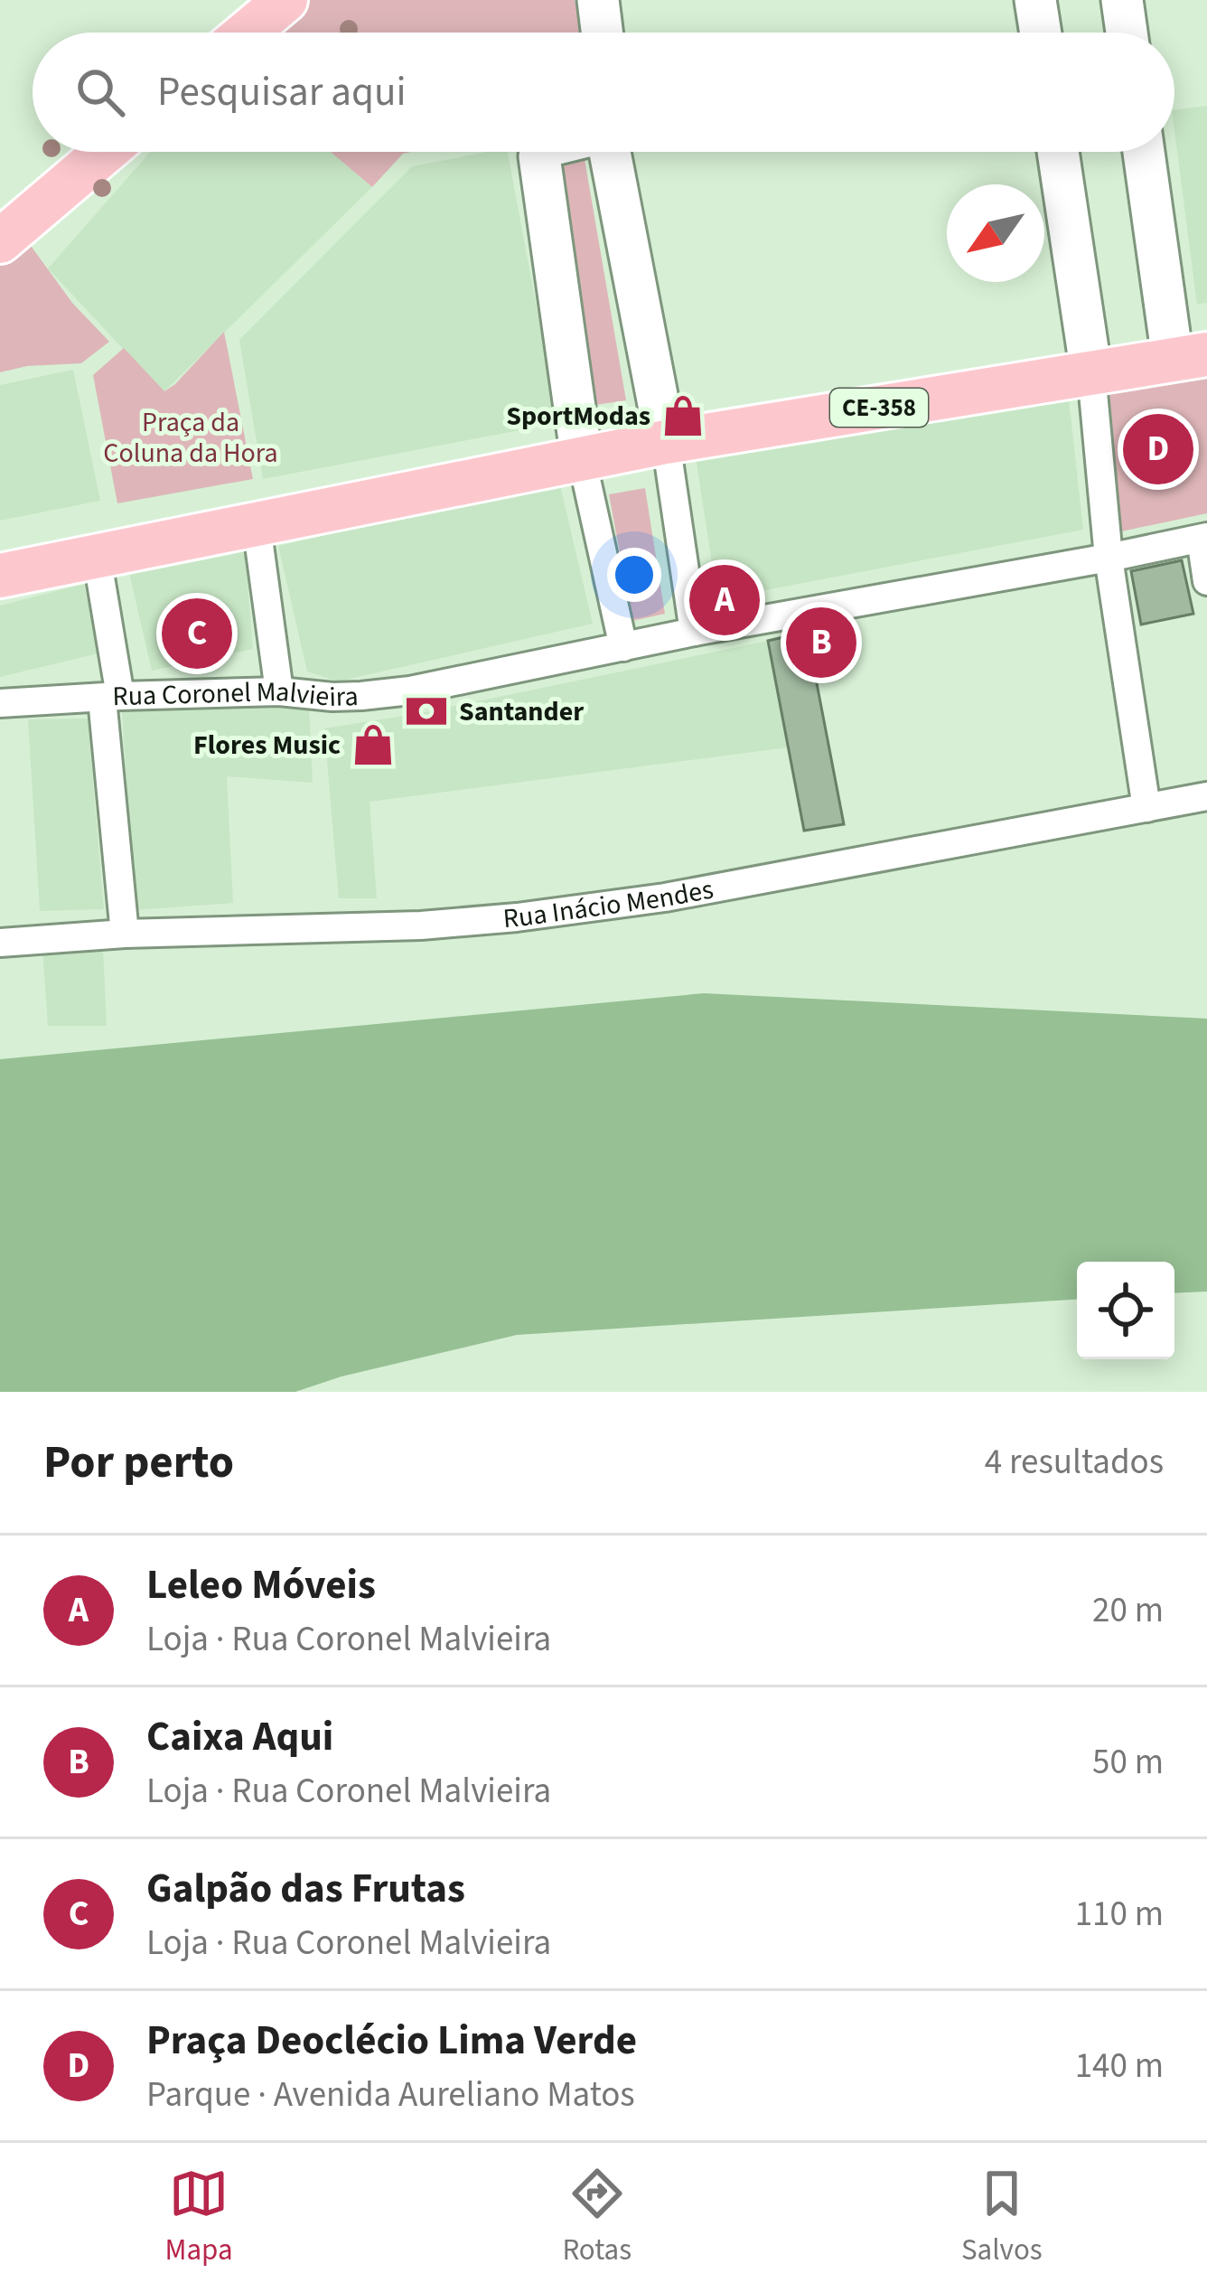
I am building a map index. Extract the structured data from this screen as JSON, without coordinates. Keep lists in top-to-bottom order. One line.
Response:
{"streets":{"main road":["CE-358"],"street":["Rua Coronel Malvieira","Rua Inácio Mendes"]},"parks":["Praça da Coluna da Hora"],"places":{"shop":["SportModas","Flores Music"],"bank":["Santander"]},"north":"bottom left","page":{"search":"Pesquisar aqui","pins":["D","A","C","B"],"heading":["Por perto","4 resultados"],"list":[{"mark":"A","name":"Leleo Móveis","note":"Loja · Rua Coronel Malvieira","value":"20 m"},{"mark":"B","name":"Caixa Aqui","note":"Loja · Rua Coronel Malvieira","value":"50 m"},{"mark":"C","name":"Galpão das Frutas","note":"Loja · Rua Coronel Malvieira","value":"110 m"},{"mark":"D","name":"Praça Deoclécio Lima Verde","note":"Parque · Avenida Aureliano Matos","value":"140 m"}],"nav":["Mapa","Rotas","Salvos"]}}
